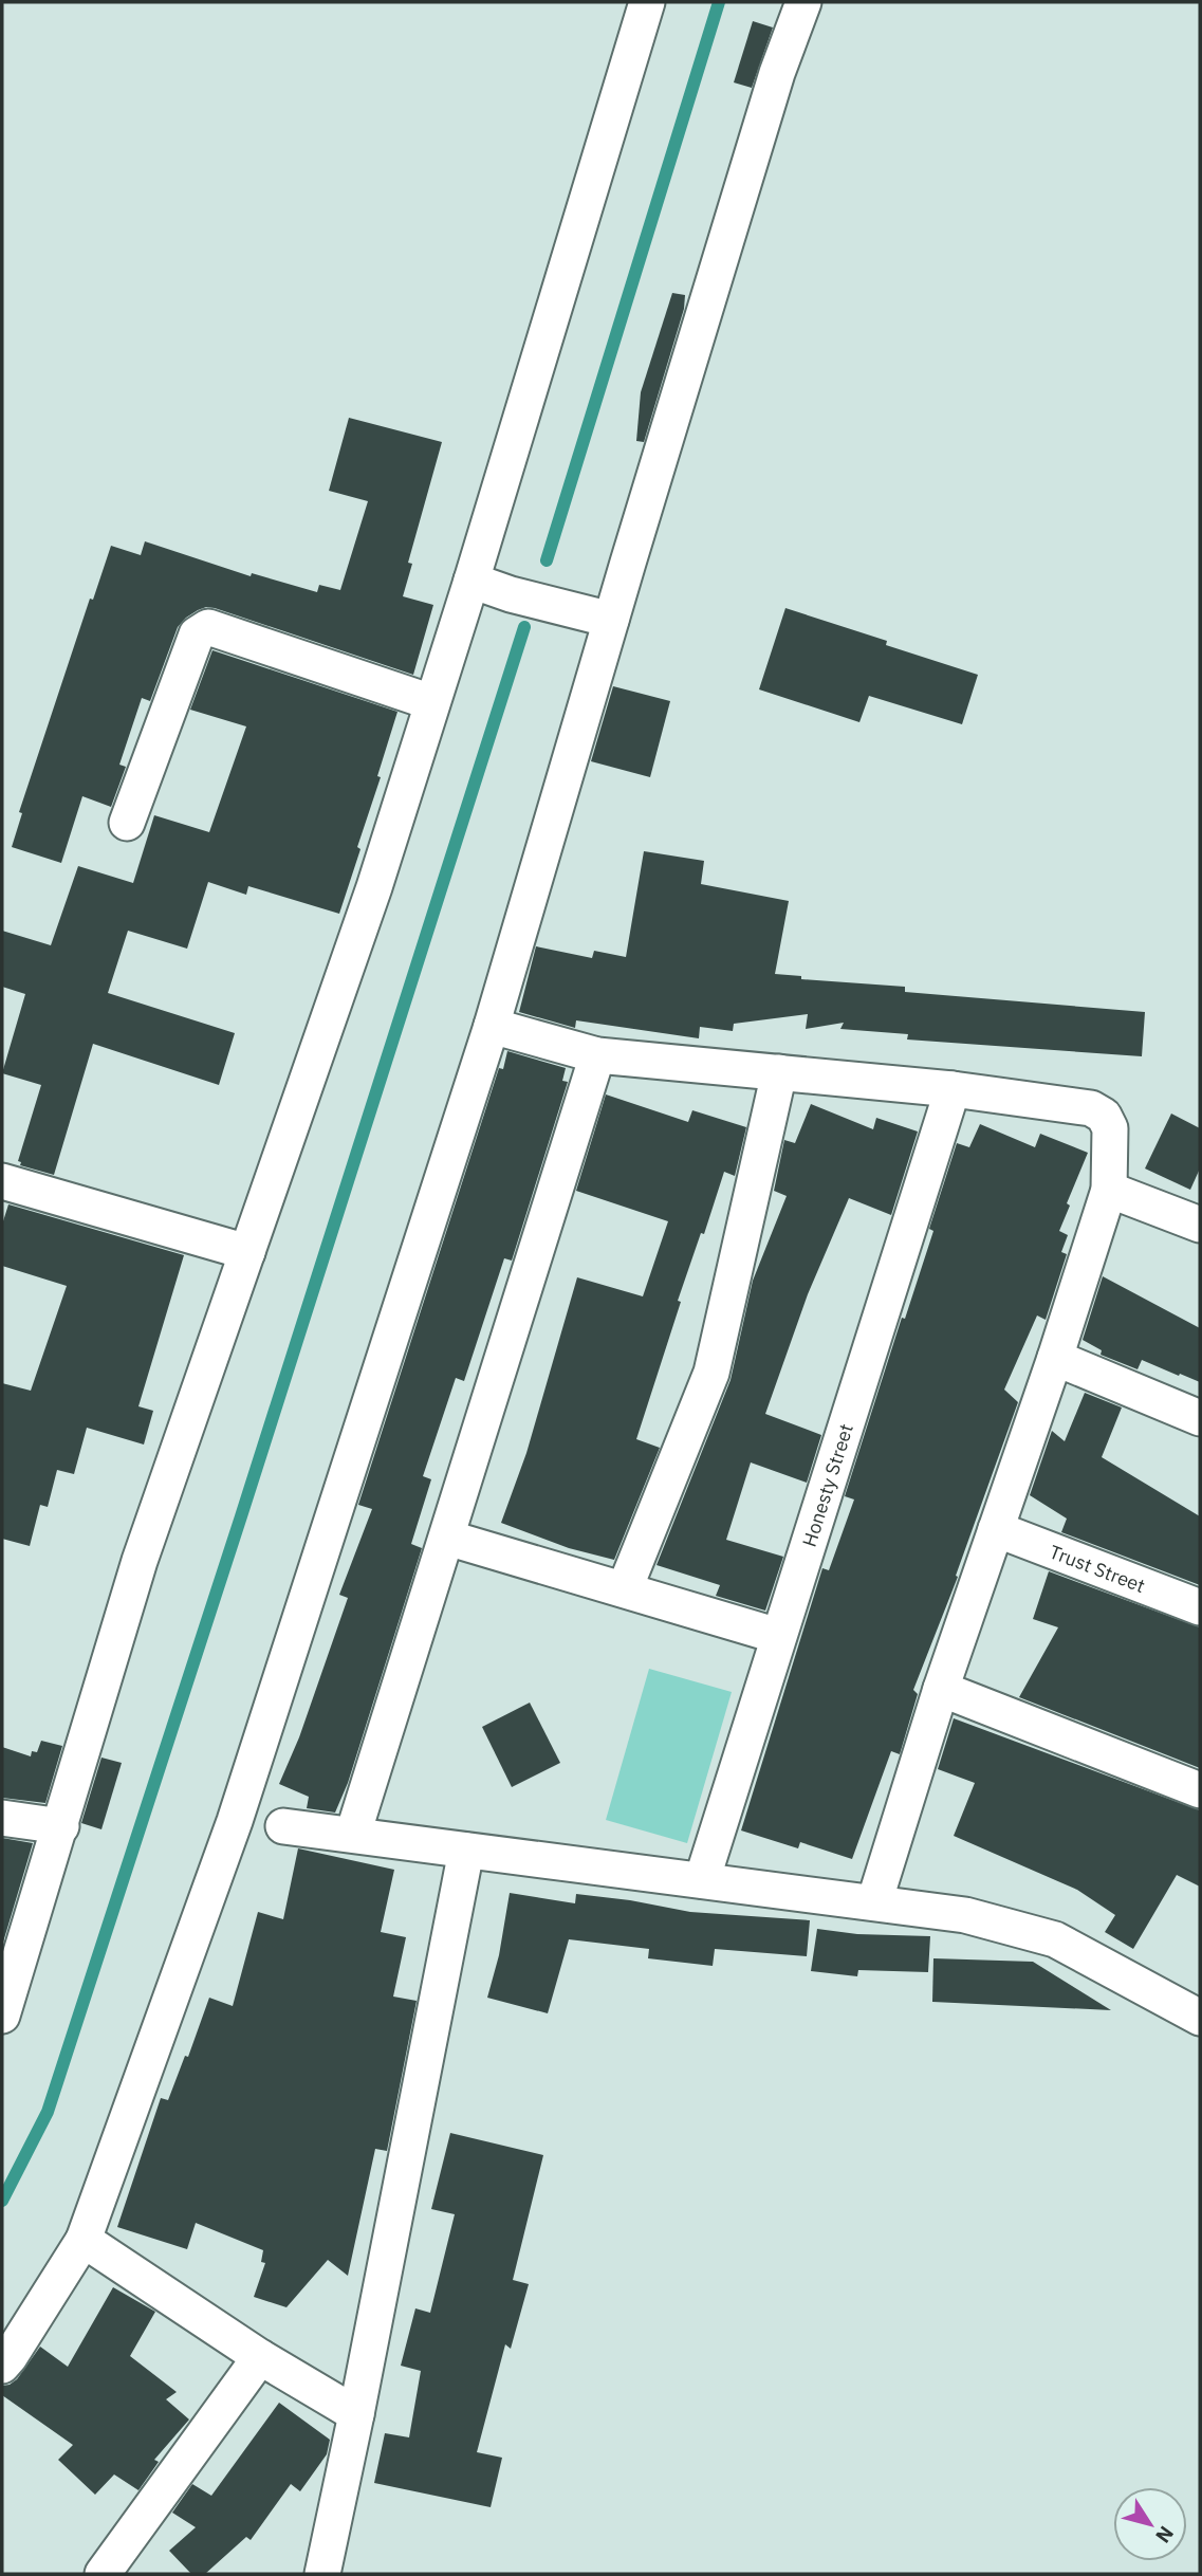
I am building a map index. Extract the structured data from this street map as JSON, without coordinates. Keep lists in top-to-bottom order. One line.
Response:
{"streets":{"street":["Honesty Street","Trust Street"]},"north":"bottom right"}
